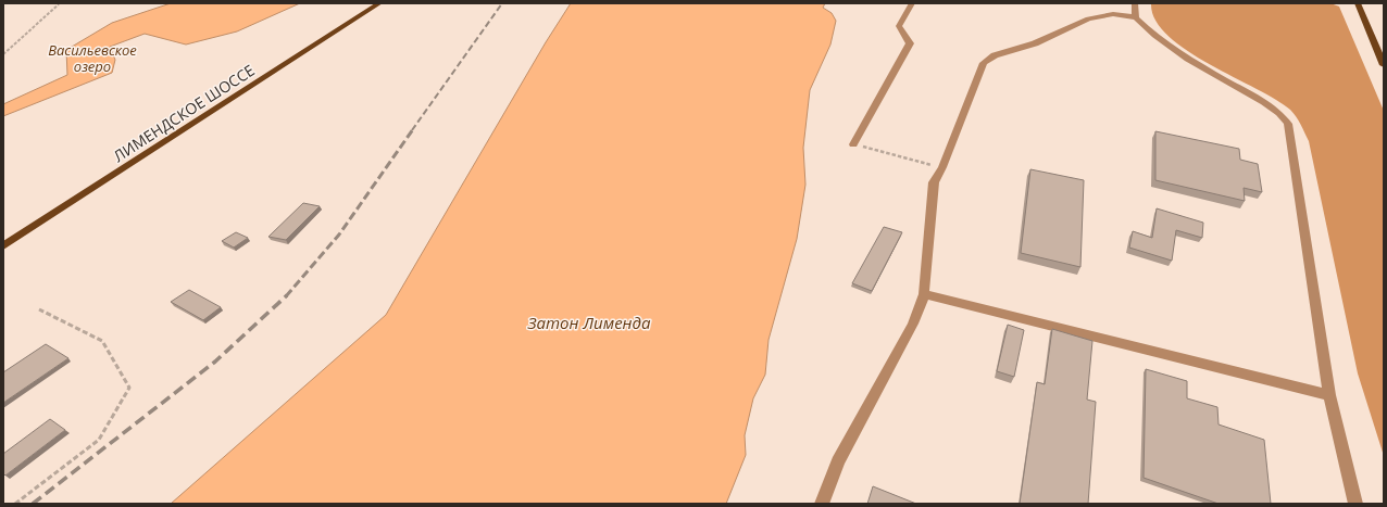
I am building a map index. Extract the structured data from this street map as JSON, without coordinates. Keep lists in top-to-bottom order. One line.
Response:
{"streets":{"main road":["ЛИМЕНДСКОЕ ШОССЕ"]},"water":["Васильевское озеро","Затон Лименда"]}
